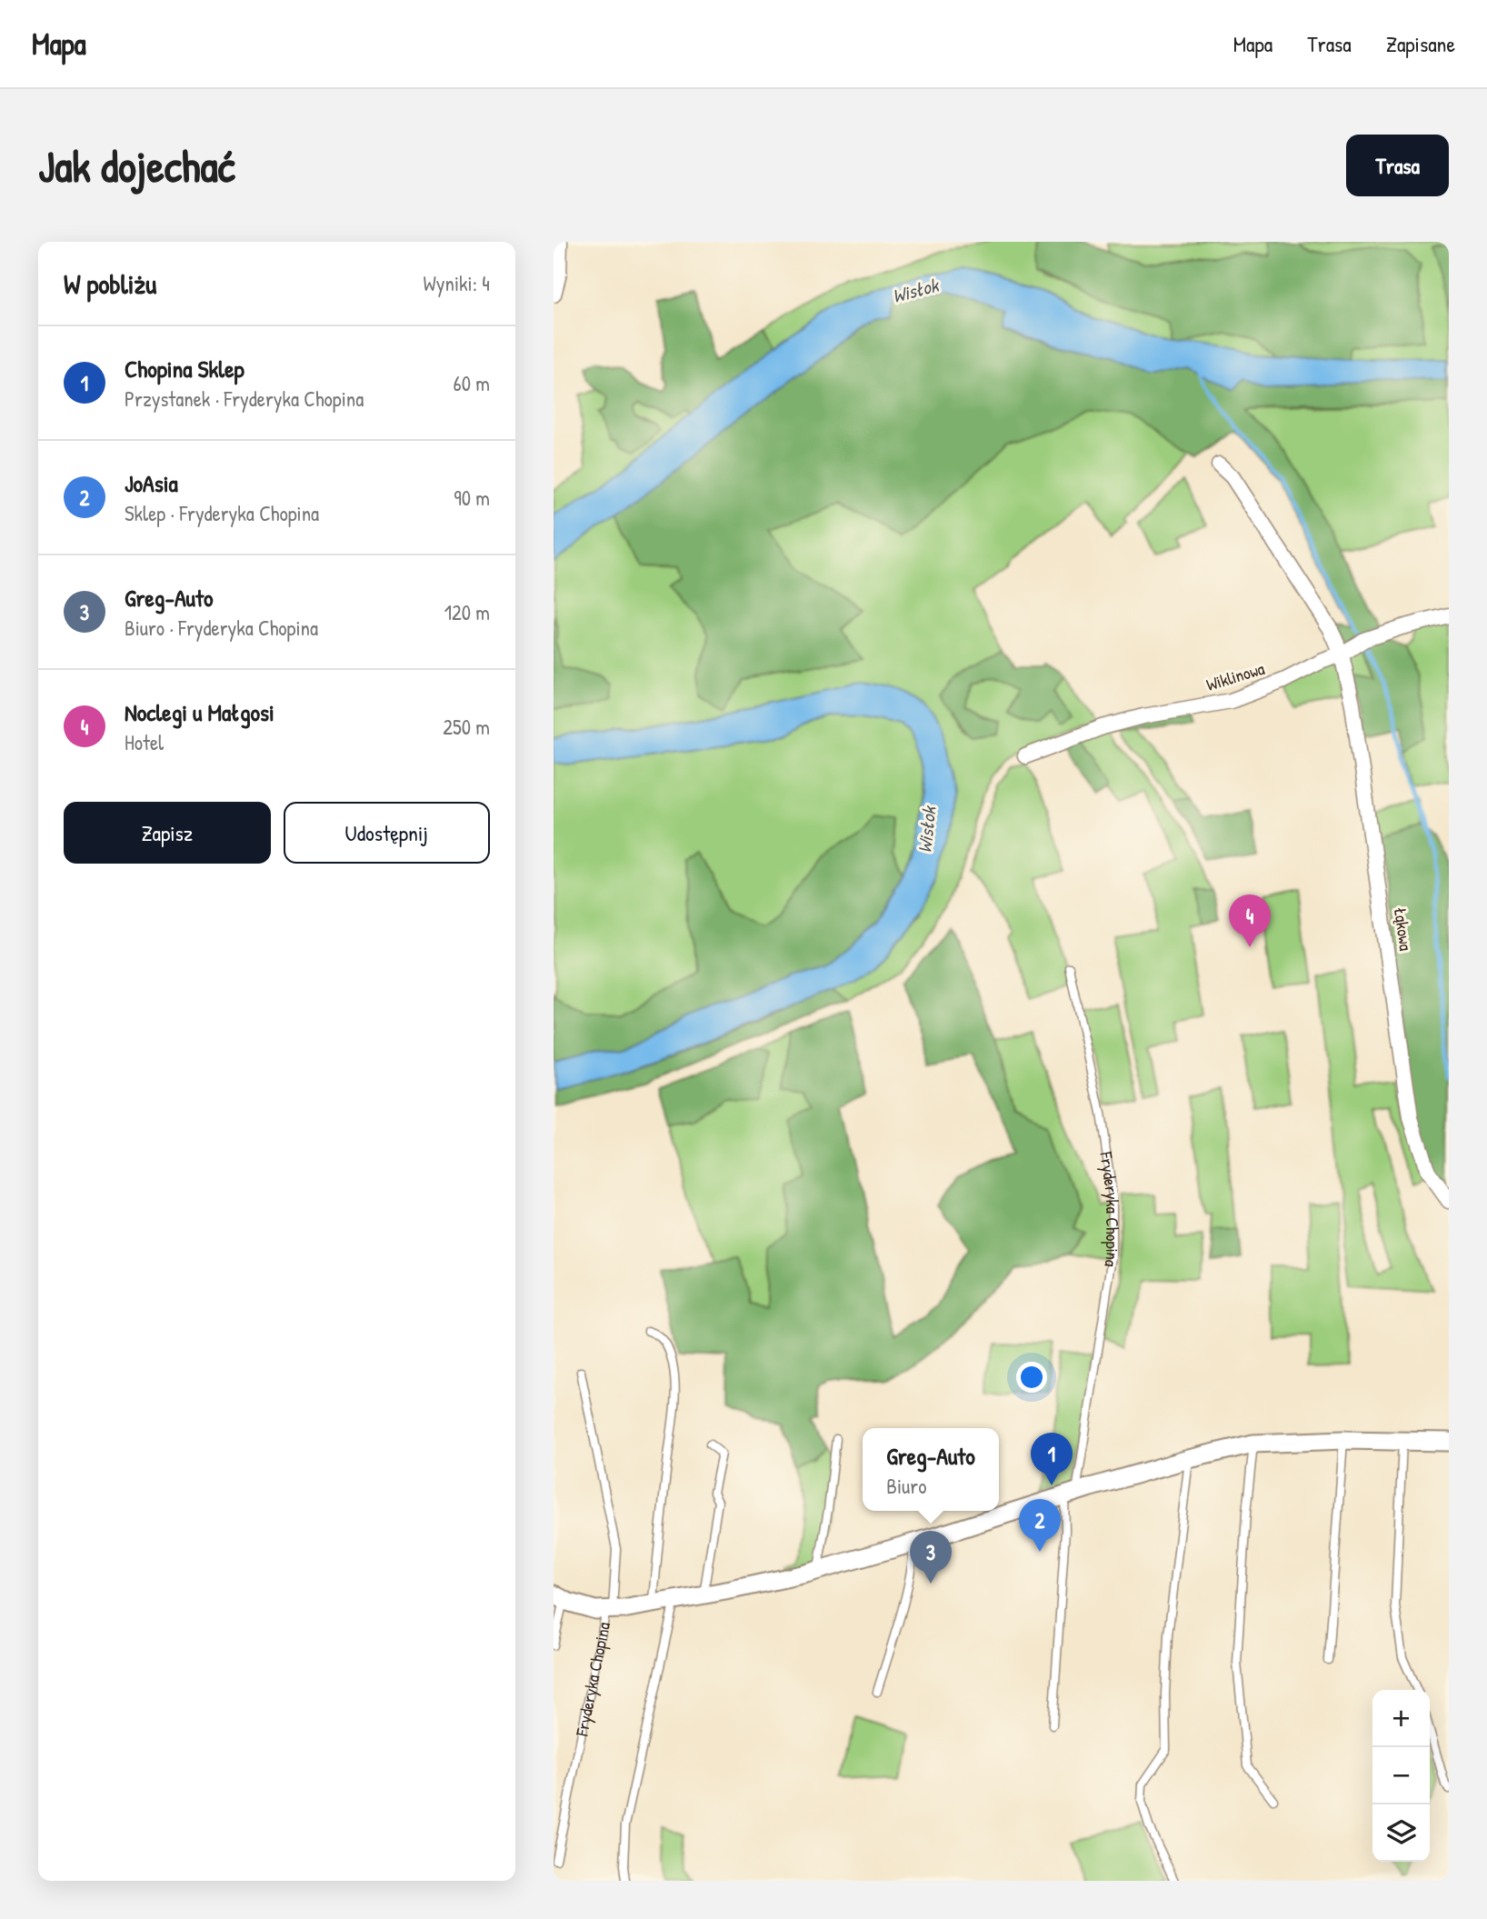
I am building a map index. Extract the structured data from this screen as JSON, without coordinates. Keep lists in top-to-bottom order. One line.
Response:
{"streets":{"street":["Wiklinowa","Łąkowa","Fryderyka Chopina"]},"crossings":[["Wiklinowa","Łąkowa"]],"water":["Wisłok"],"page":{"header":"Mapa","nav":["Mapa","Trasa","Zapisane"],"buttons":["Trasa",["Zapisz","Udostępnij"]],"title":"Jak dojechać","heading":["W pobliżu","Wyniki: 4"],"list":[{"mark":"1","name":"Chopina Sklep","note":"Przystanek · Fryderyka Chopina","value":"60 m"},{"mark":"2","name":"JoAsia","note":"Sklep · Fryderyka Chopina","value":"90 m"},{"mark":"3","name":"Greg-Auto","note":"Biuro · Fryderyka Chopina","value":"120 m"},{"mark":"4","name":"Noclegi u Małgosi","note":"Hotel","value":"250 m"}],"pins":["4","1","2","3"],"popup":["Greg-Auto","Biuro"],"map_buttons":["+","−"]}}
